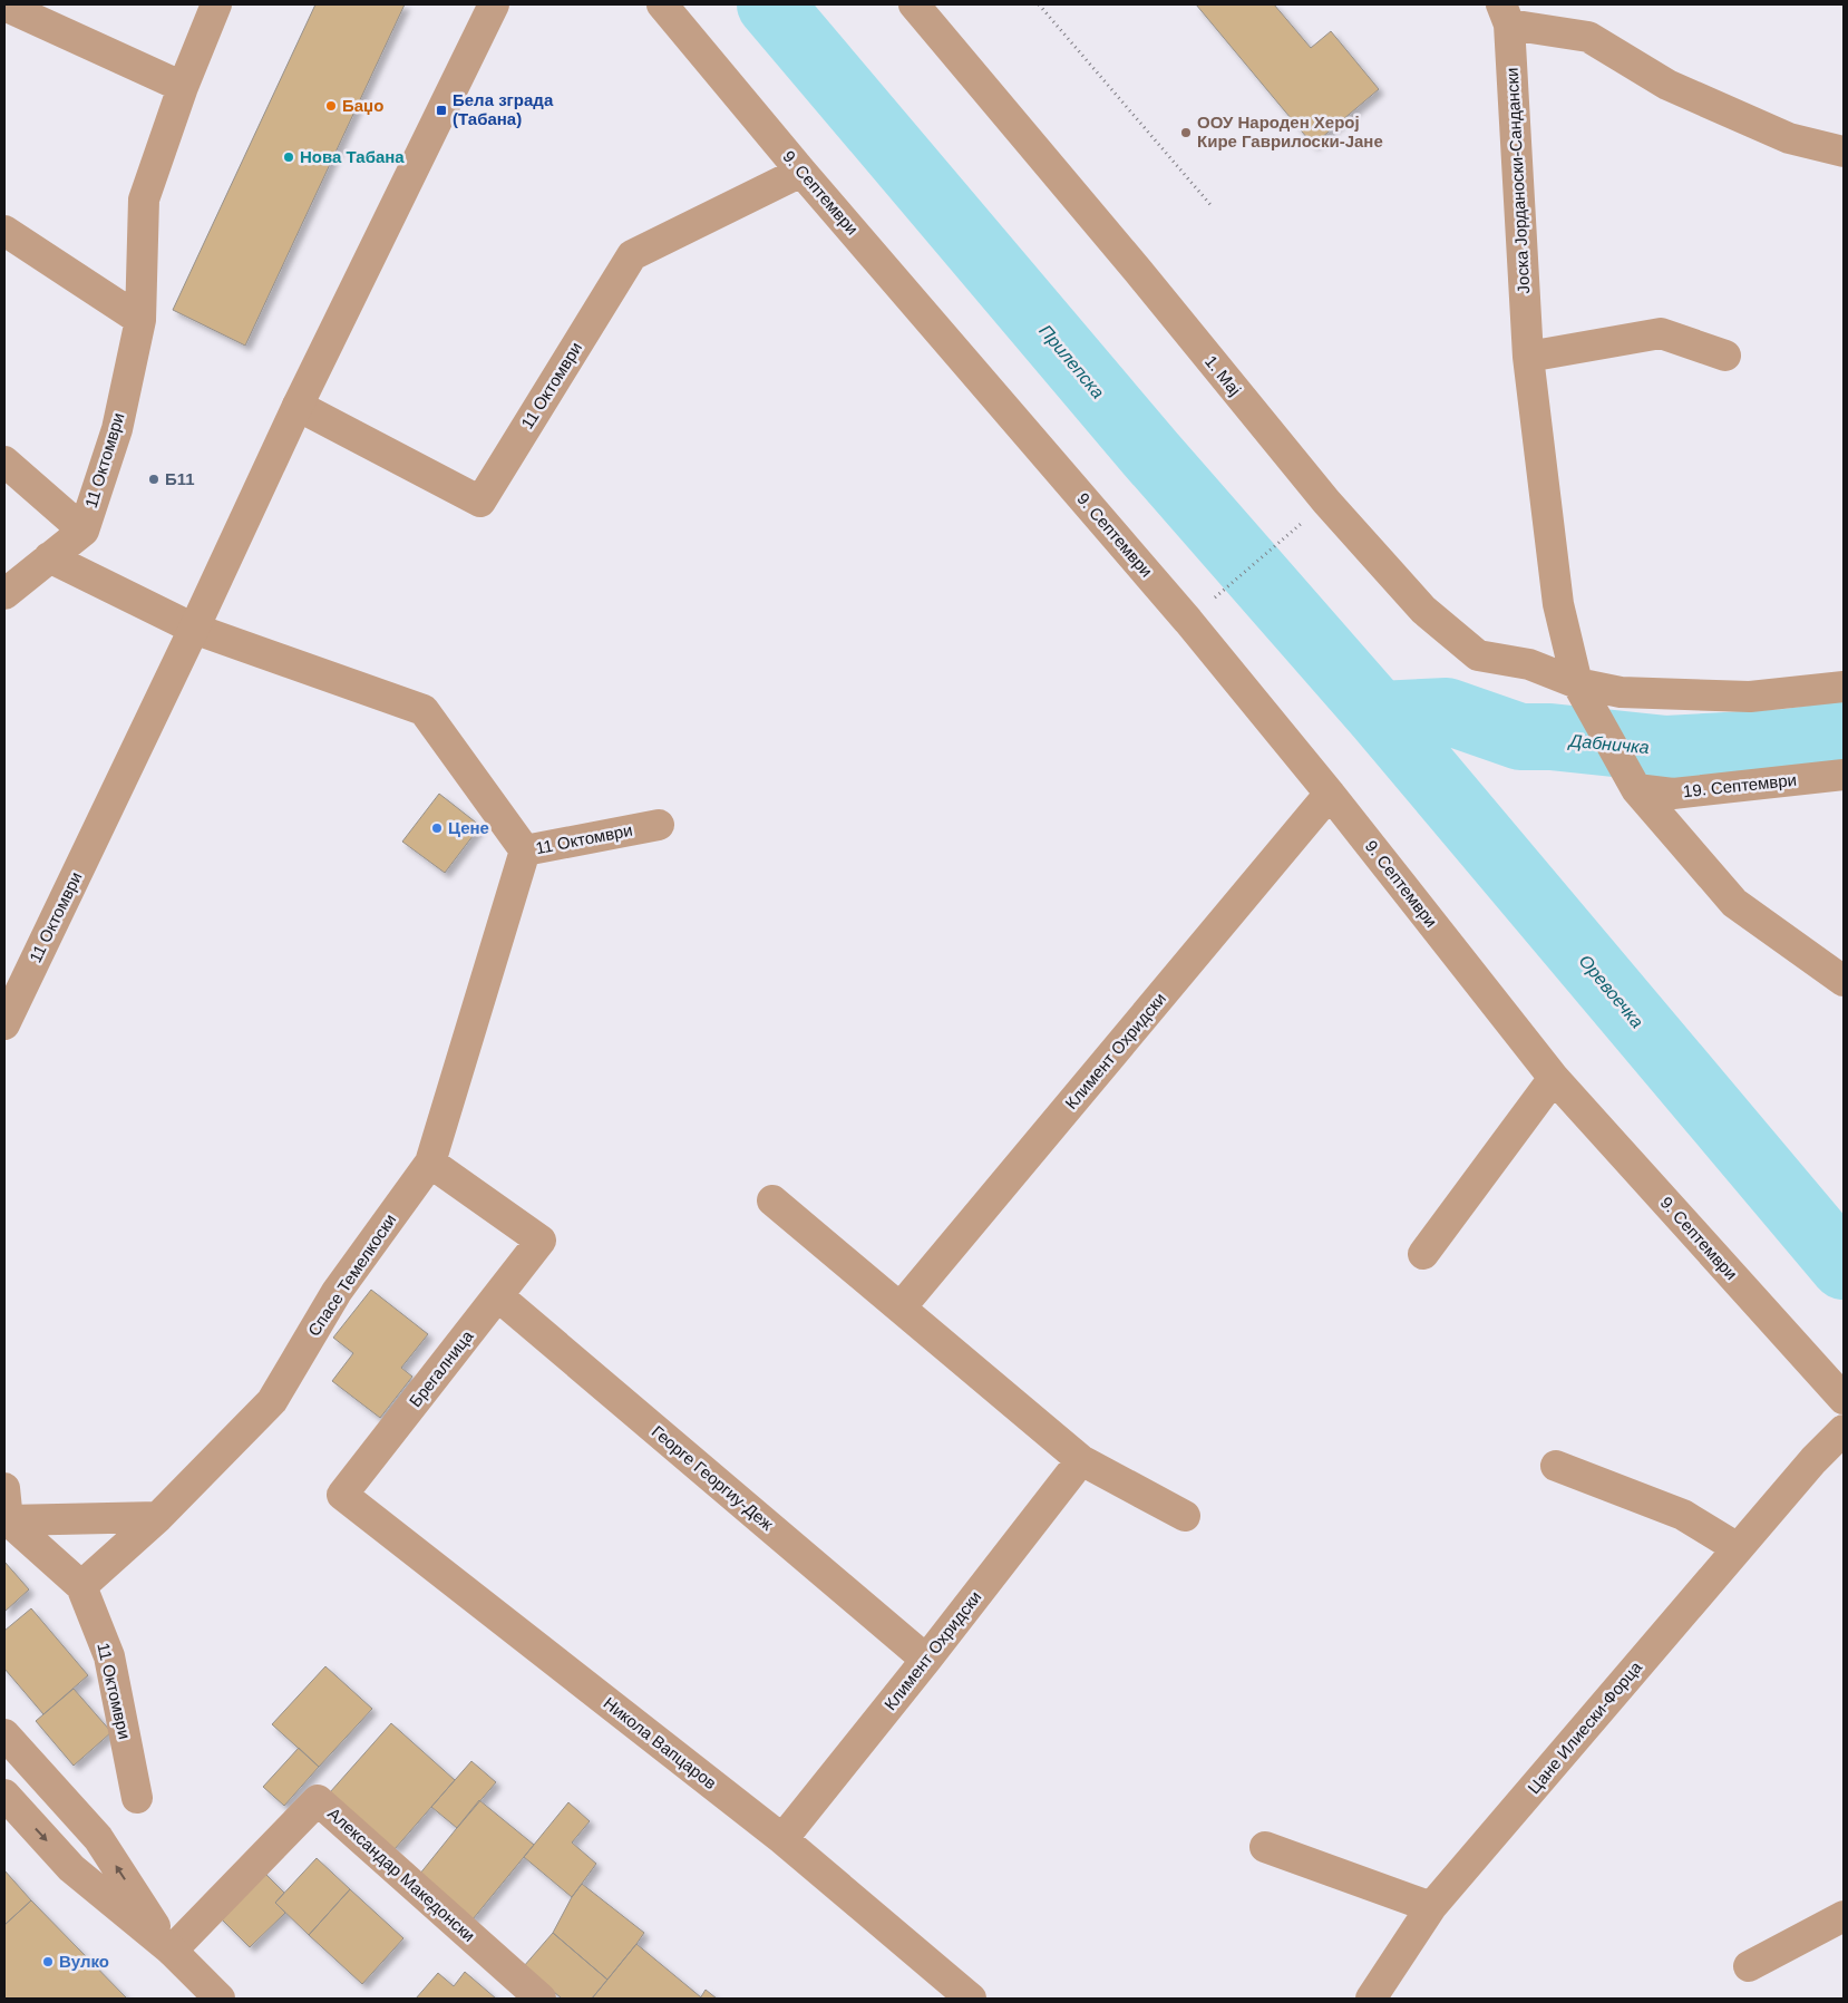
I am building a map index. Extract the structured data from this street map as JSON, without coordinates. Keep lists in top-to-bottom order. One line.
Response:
{"streets":{"street":["Јоска Јорданоски-Сандански","9. Септември","1. Мај","11 Октомври","19. Септември","Климент Охридски","Спасе Темелкоски","Брегалница","Георге Георгиу-Деж","Цане Илиески-Форца","Никола Вапцаров","Александар Македонски"]},"crossings":[["Јоска Јорданоски-Сандански","1. Мај"],["Јоска Јорданоски-Сандански","19. Септември"],["9. Септември","11 Октомври"],["9. Септември","Климент Охридски"],["11 Октомври","Спасе Темелкоски"],["Климент Охридски","Георге Георгиу-Деж"],["Климент Охридски","Никола Вапцаров"],["Спасе Темелкоски","Брегалница"],["Брегалница","Георге Георгиу-Деж"],["Брегалница","Никола Вапцаров"]],"water":["Прилепска","Дабничка","Оревоечка"],"places":{"other":["Баџо","ООУ Народен Херој Кире Гаврилоски-Јане","Нова Табана","Б11","Цене","Вулко"],"transit":["Бела зграда (Табана)"]}}
